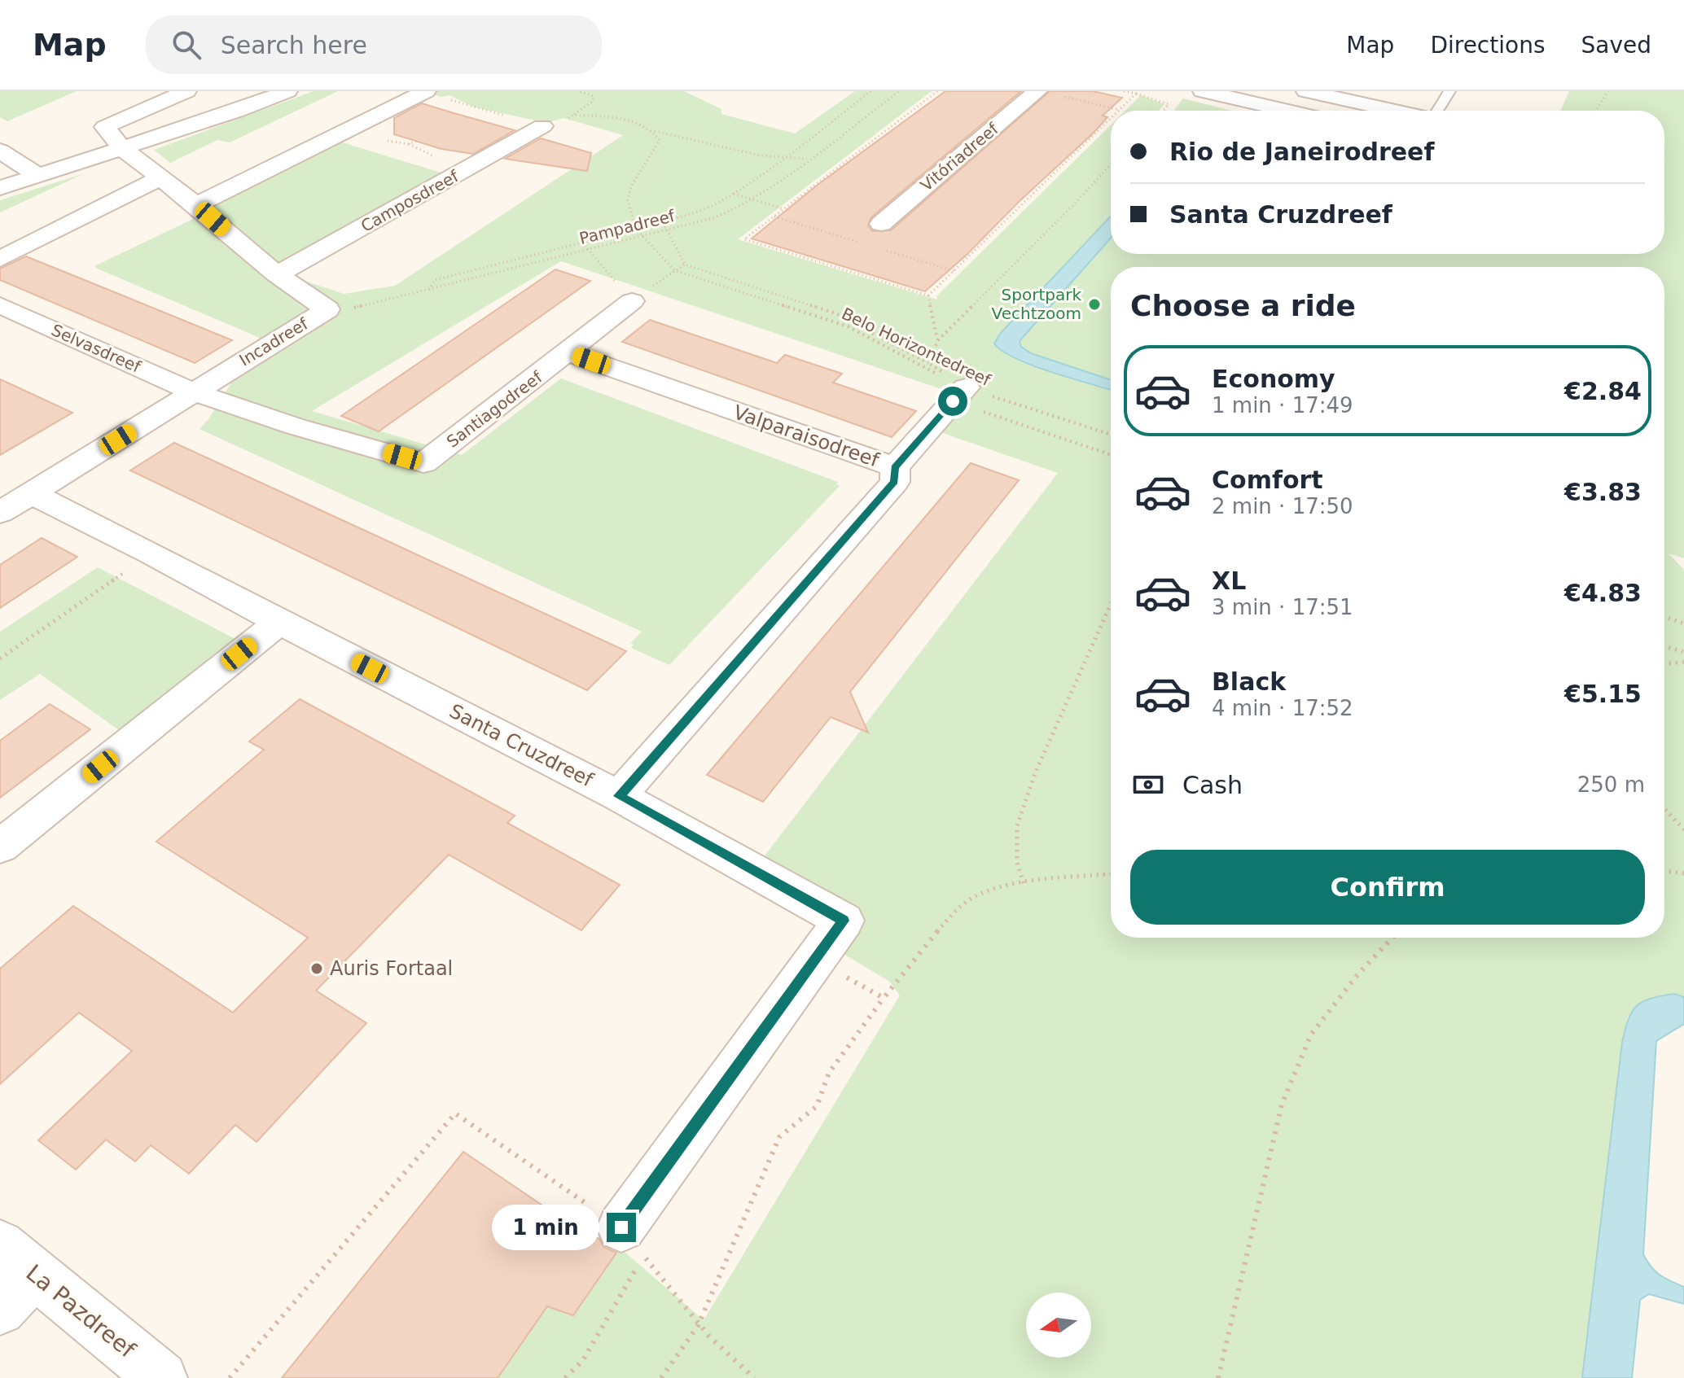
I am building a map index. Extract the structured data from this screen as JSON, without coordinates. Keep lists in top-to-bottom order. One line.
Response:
{"streets":{"street":["Vitóriadreef","Camposdreef","Incadreef","Selvasdreef","Santiagodreef","Valparaisodreef","Santa Cruzdreef","La Pazdreef"],"path":["Pampadreef","Belo Horizontedreef"]},"crossings":[["Camposdreef","Incadreef"],["Pampadreef","Incadreef"],["Incadreef","Selvasdreef"],["Incadreef","Santiagodreef"],["Incadreef","Santa Cruzdreef"],["Selvasdreef","Santiagodreef"],["Santiagodreef","Valparaisodreef"],["Valparaisodreef","Santa Cruzdreef"]],"places":["Sportpark Vechtzoom","Auris Fortaal"],"north":"left","page":{"header":"Map","search":"Search here","nav":["Map","Directions","Saved"],"banner":["Rio de Janeirodreef","Santa Cruzdreef"],"heading":"Choose a ride","list":[{"name":"Economy","note":"1 min · 17:49","value":"€2.84"},{"name":"Comfort","note":"2 min · 17:50","value":"€3.83"},{"name":"XL","note":"3 min · 17:51","value":"€4.83"},{"name":"Black","note":"4 min · 17:52","value":"€5.15"}],"pay":["Cash","250 m"],"buttons":"Confirm","bubble":"1 min"}}
